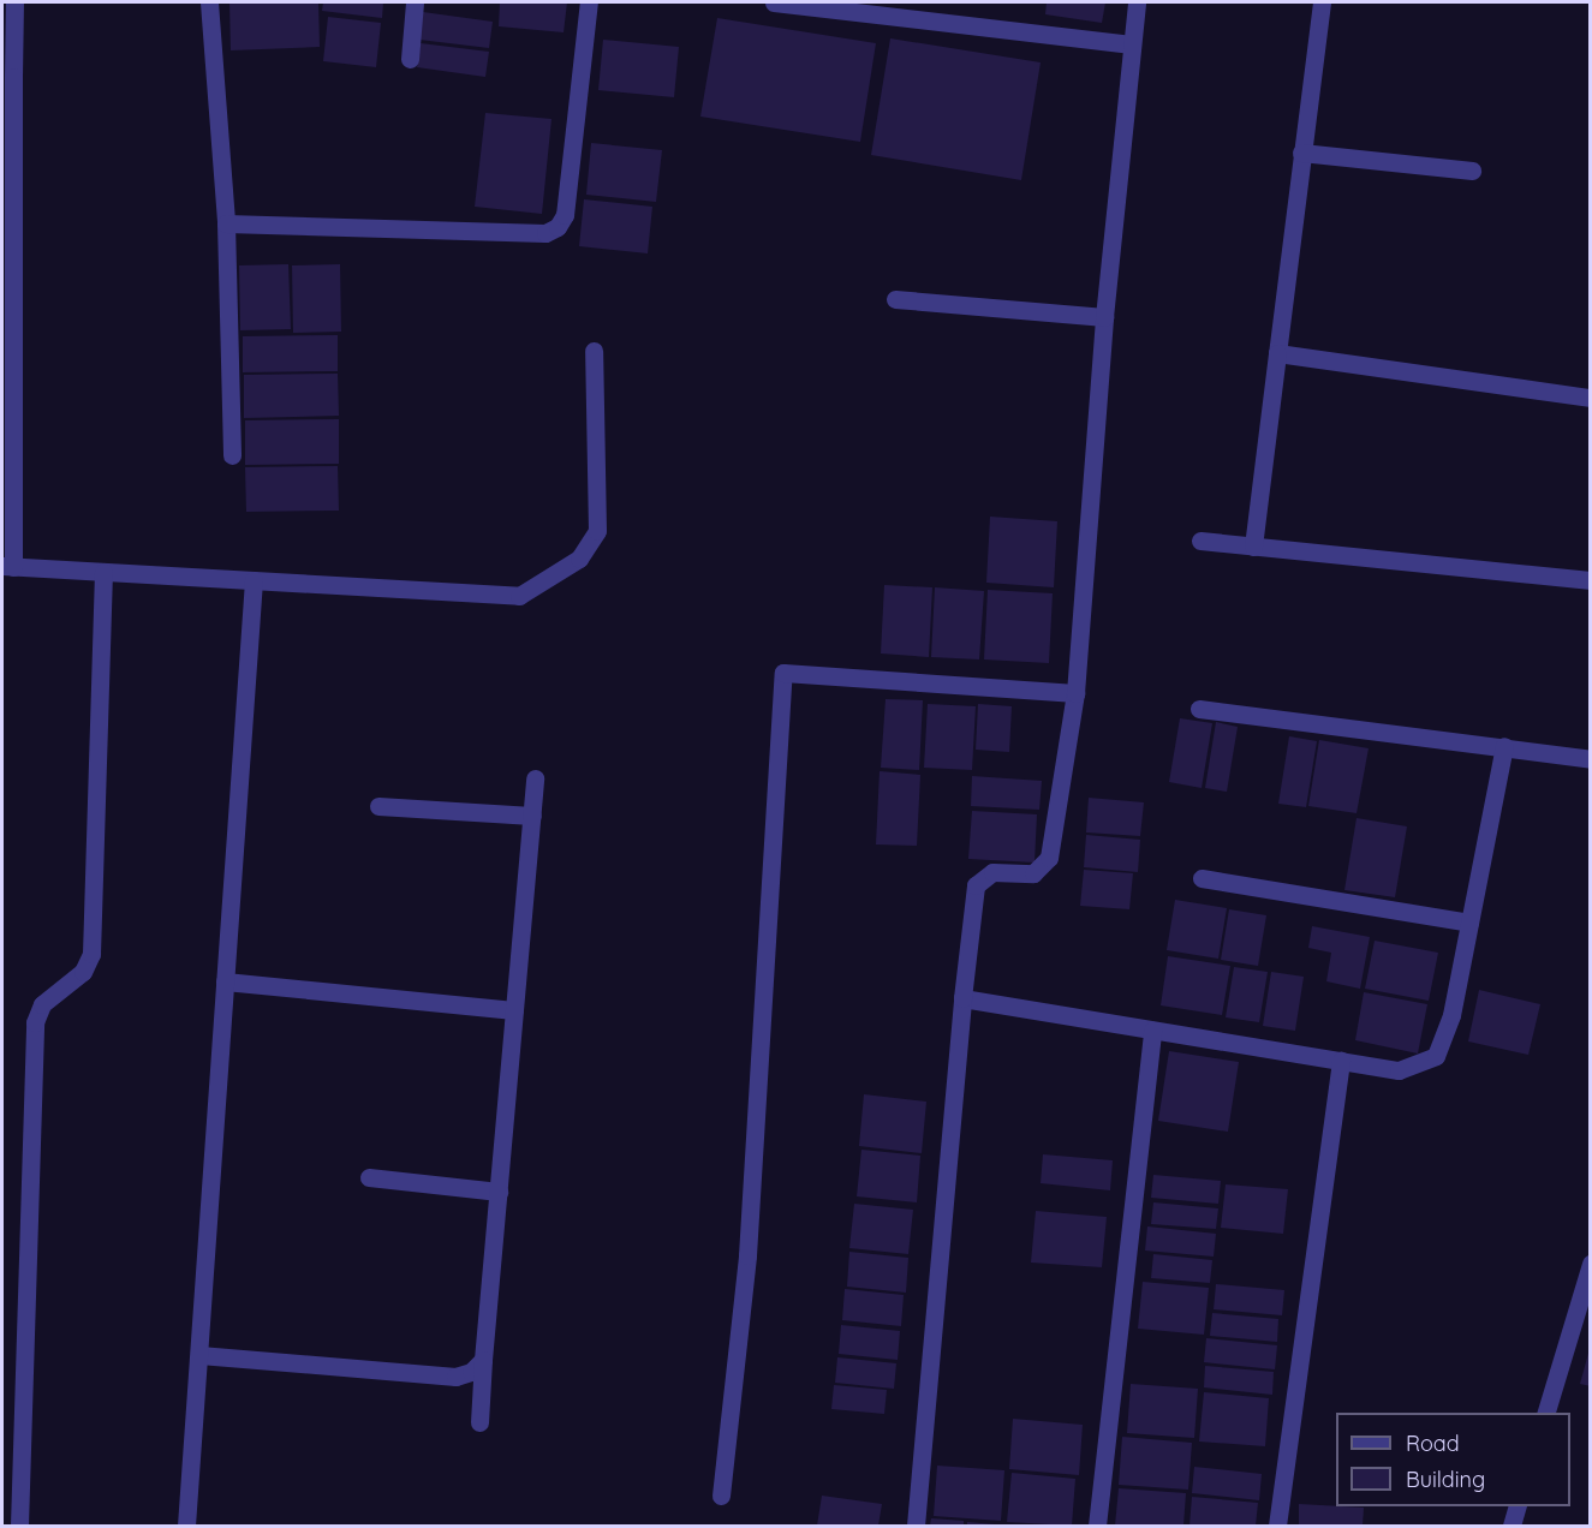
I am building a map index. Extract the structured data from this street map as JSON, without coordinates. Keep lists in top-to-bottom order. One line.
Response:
{"legend":["Road","Building"]}
